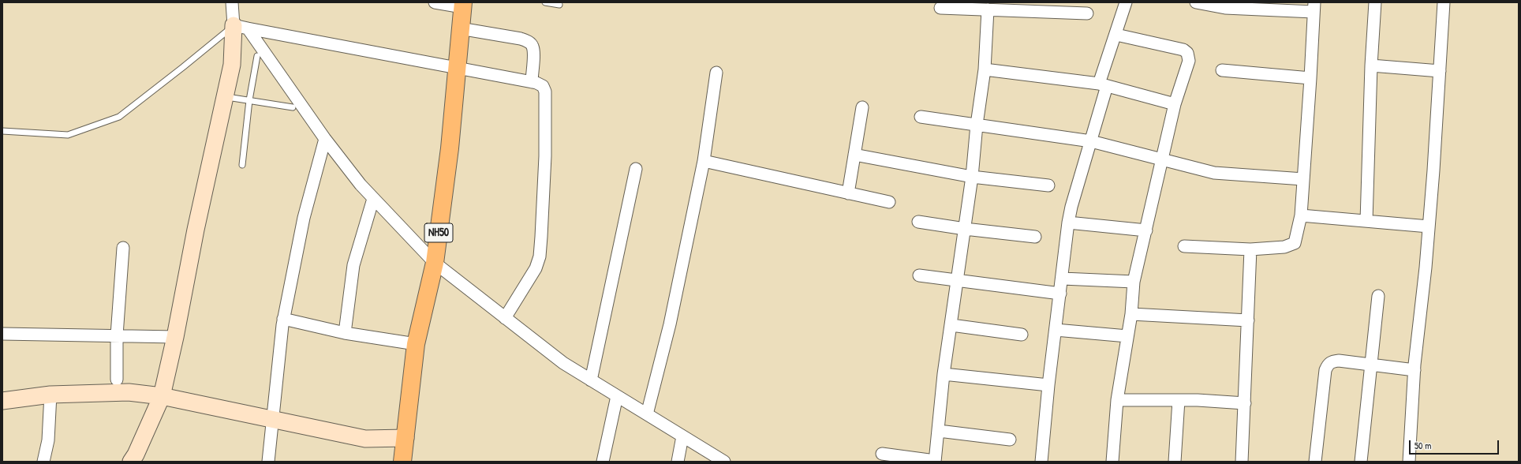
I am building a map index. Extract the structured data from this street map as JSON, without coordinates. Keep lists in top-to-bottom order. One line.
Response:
{"streets":{"highway":["NH50"]},"scale_bar":"50 m"}
